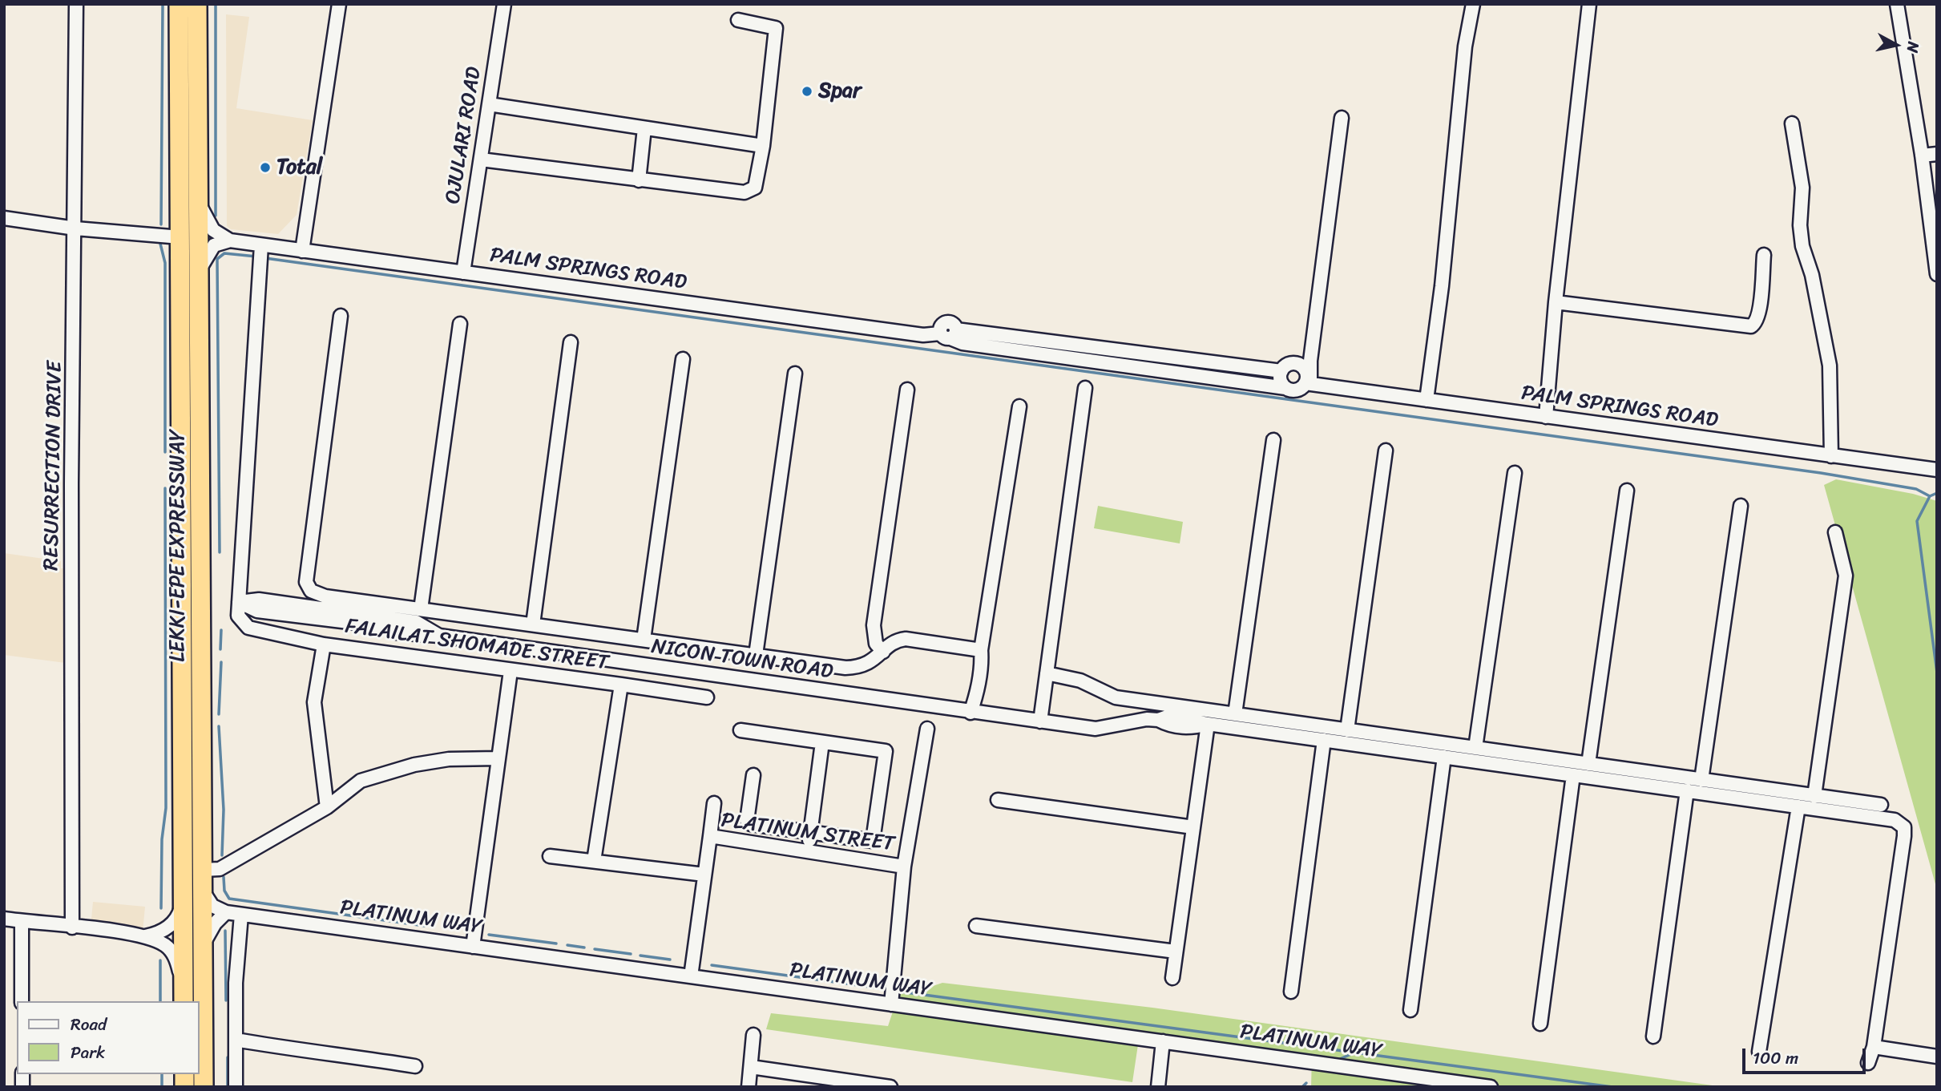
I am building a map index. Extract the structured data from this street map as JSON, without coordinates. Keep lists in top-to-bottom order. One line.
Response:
{"streets":{"highway":["LEKKI-EPE EXPRESSWAY"],"street":["OJULARI ROAD","PALM SPRINGS ROAD","RESURRECTION DRIVE","FALAILAT SHOMADE STREET","NICON TOWN ROAD","PLATINUM STREET","PLATINUM WAY"]},"crossings":[["OJULARI ROAD","PALM SPRINGS ROAD"],["FALAILAT SHOMADE STREET","NICON TOWN ROAD"],["PLATINUM STREET","PLATINUM WAY"]],"places":["Spar","Total"],"legend":["Road","Park"],"scale_bar":"100 m","north":"right"}
